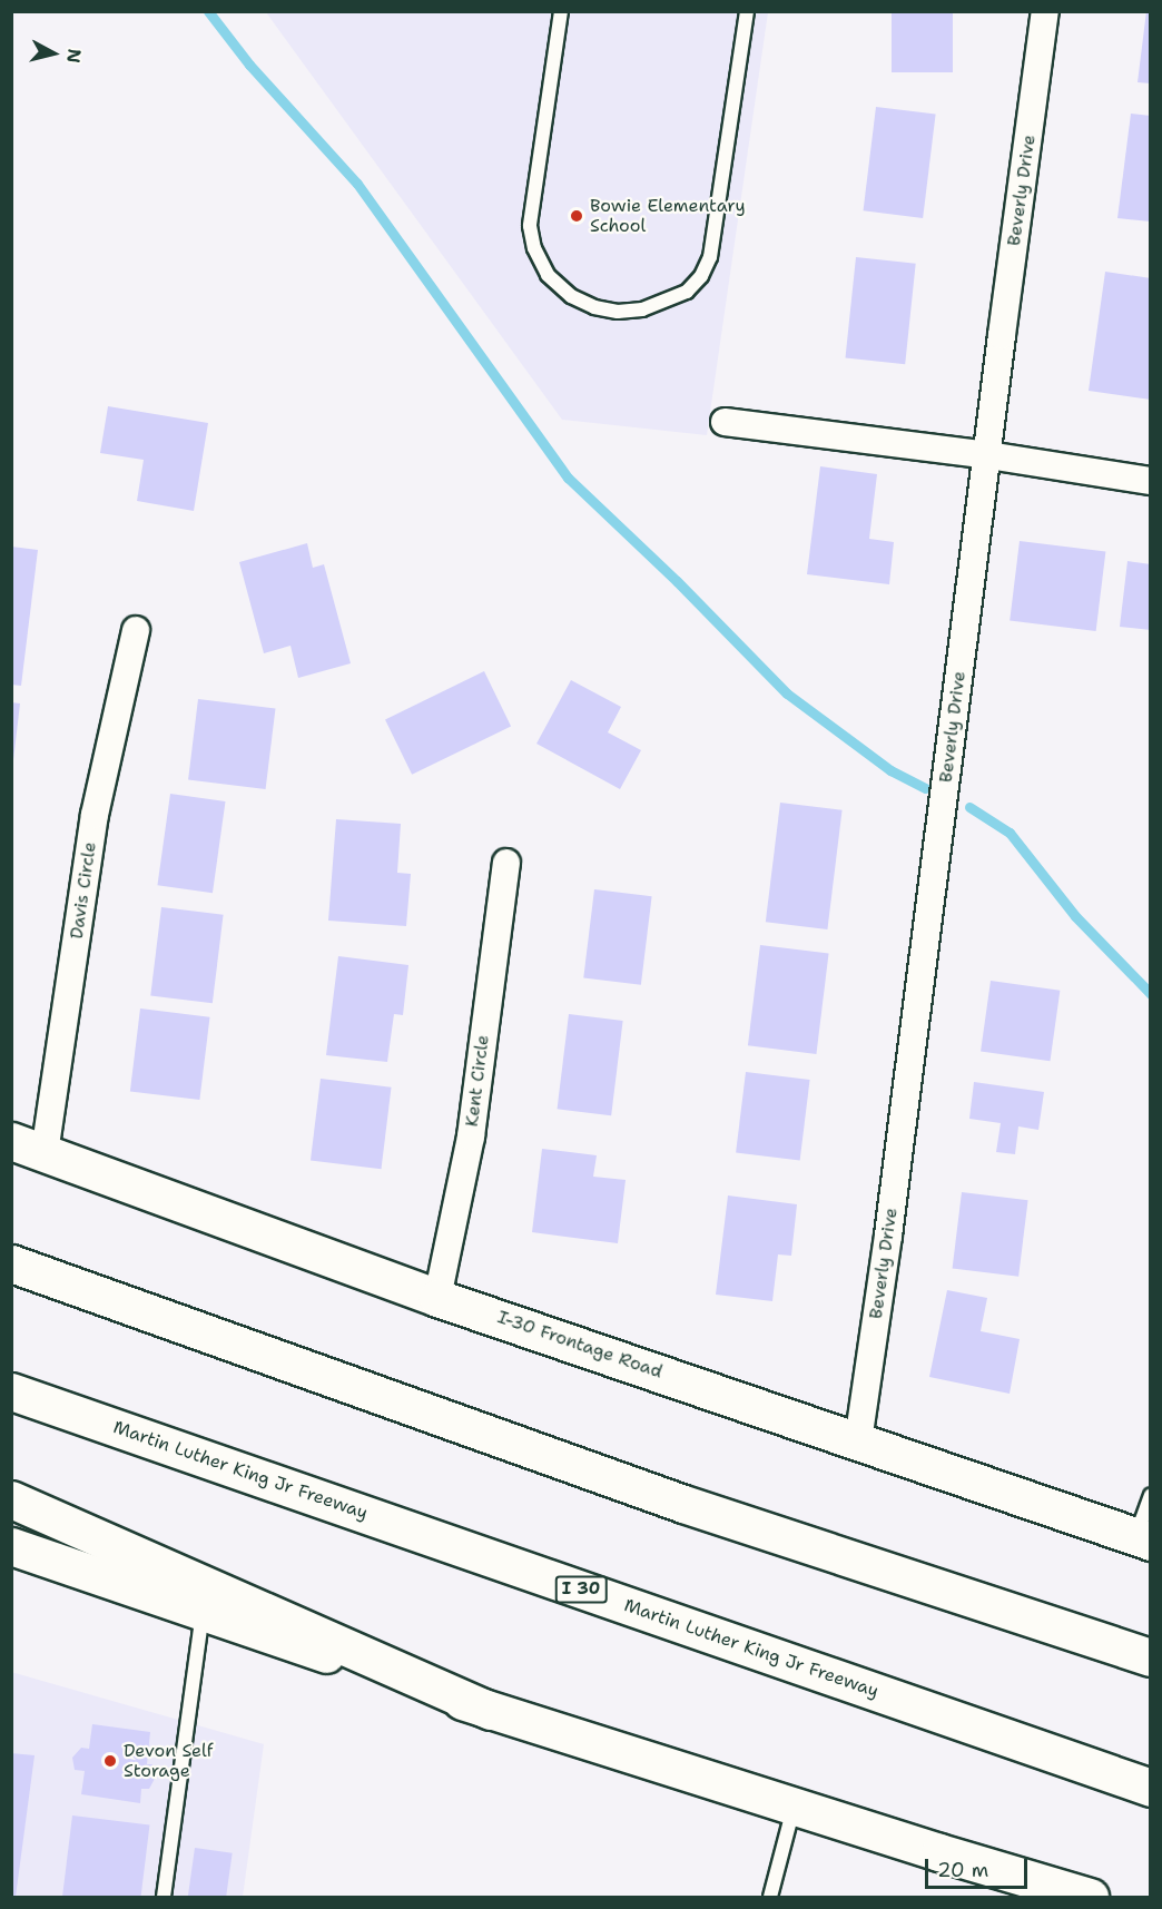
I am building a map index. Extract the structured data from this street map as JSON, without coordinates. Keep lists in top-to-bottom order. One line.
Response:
{"streets":{"main road":["I-30 Frontage Road","Martin Luther King Jr Freeway","I 30"],"street":["Beverly Drive","Davis Circle","Kent Circle"]},"crossings":[["Beverly Drive","I-30 Frontage Road"],["Davis Circle","I-30 Frontage Road"],["Kent Circle","I-30 Frontage Road"]],"places":["Bowie Elementary School","Devon Self Storage"],"scale_bar":"20 m","north":"right"}
